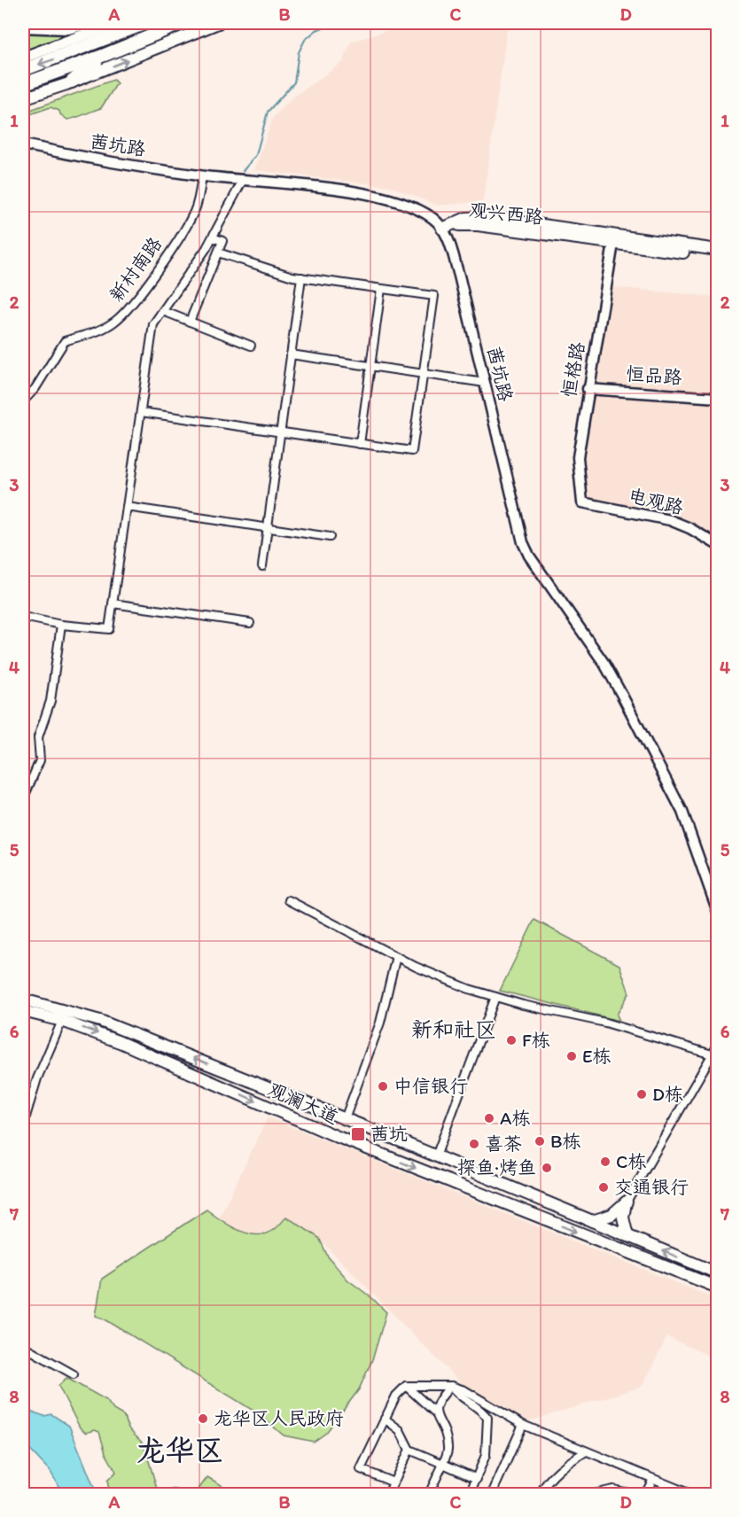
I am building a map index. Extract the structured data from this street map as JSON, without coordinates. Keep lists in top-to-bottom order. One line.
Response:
{"streets":{"main road":["观兴西路","观澜大道"],"street":["茜坑路","新村南路","恒格路","恒品路","电观路"]},"crossings":[["茜坑路","观兴西路"],["茜坑路","新村南路"],["观兴西路","恒格路"],["恒格路","恒品路"],["恒格路","电观路"]],"districts":["新和社区","龙华区"],"places":{"other":["F栋","E栋","中信银行","D栋","A栋","B栋","喜茶","C栋","探鱼·烤鱼","交通银行","龙华区人民政府"],"transit":["茜坑"]},"grid":{"columns":["A","B","C","D"],"rows":["1","2","3","4","5","6","7","8"]}}
